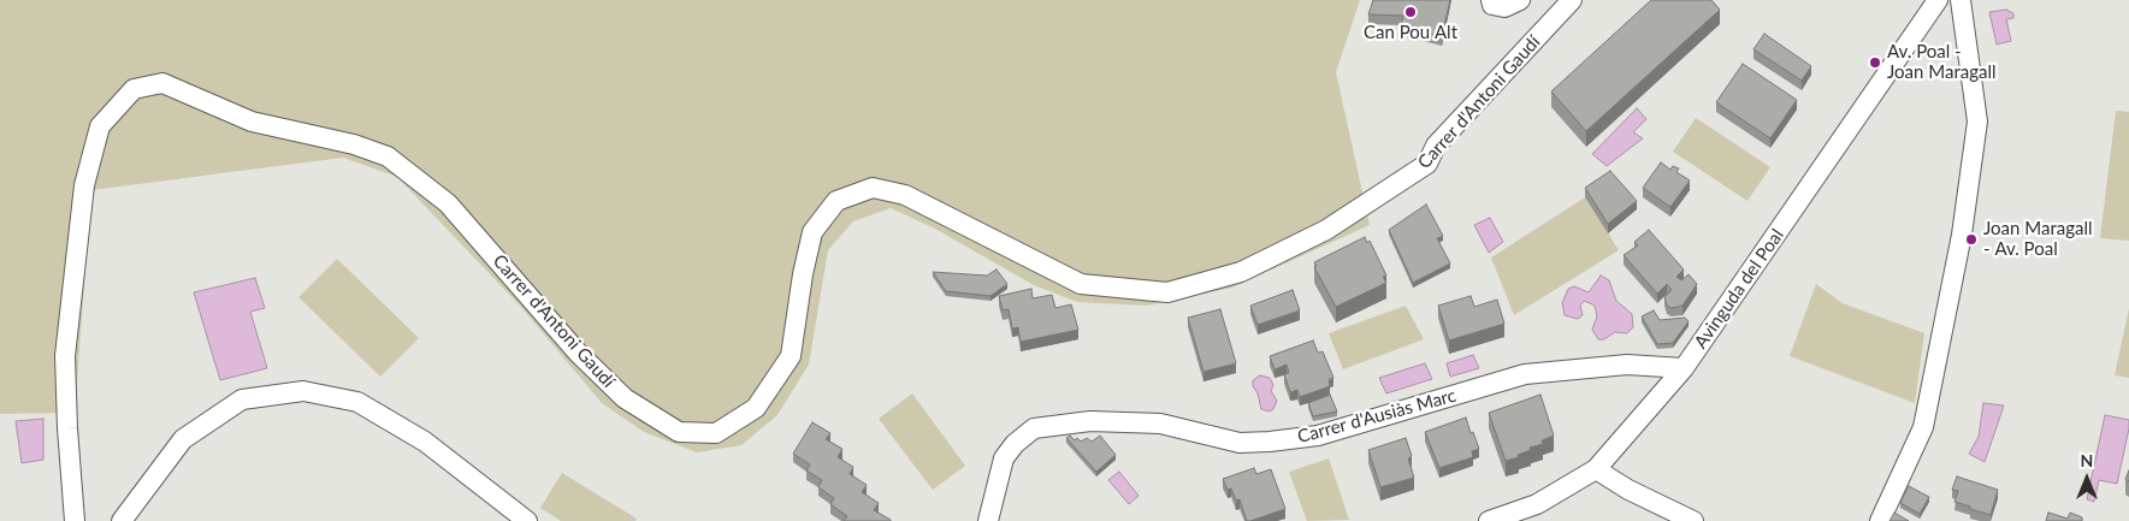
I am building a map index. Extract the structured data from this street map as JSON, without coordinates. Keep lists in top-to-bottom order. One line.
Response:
{"streets":{"street":["Carrer d'Antoni Gaudí","Avinguda del Poal","Carrer d'Ausiàs Marc"]},"crossings":[["Avinguda del Poal","Carrer d'Ausiàs Marc"]],"places":["Can Pou Alt","Av. Poal - Joan Maragall","Joan Maragall - Av. Poal"],"north":"top"}
